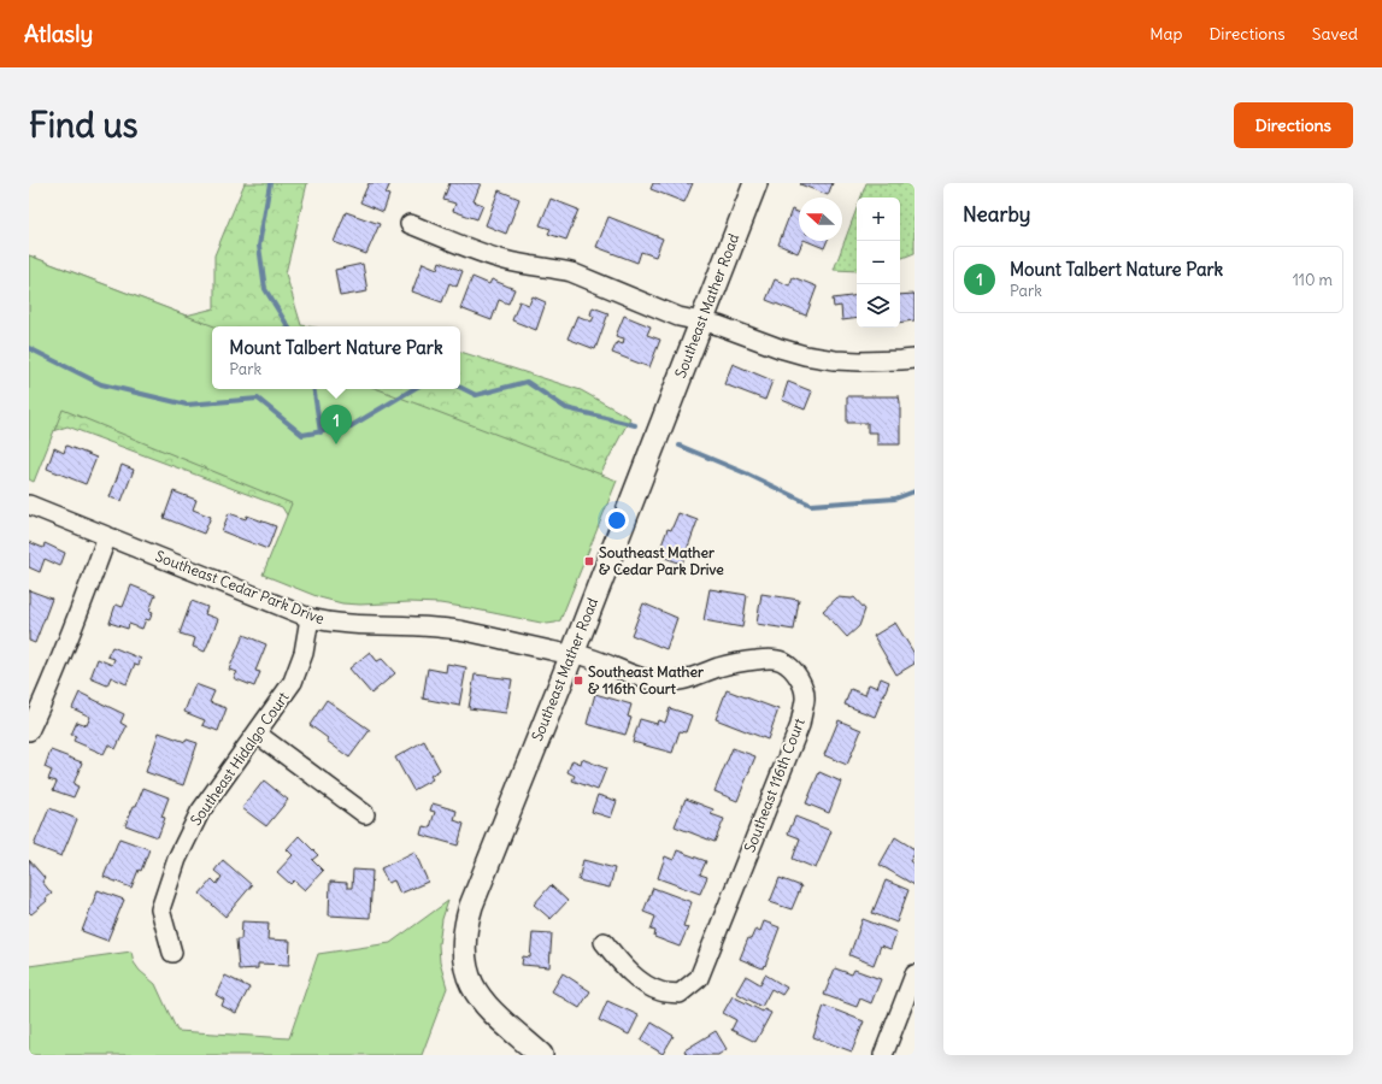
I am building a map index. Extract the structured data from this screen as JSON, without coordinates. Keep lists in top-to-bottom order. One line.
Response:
{"streets":{"street":["Southeast Mather Road","Southeast Cedar Park Drive","Southeast Hidalgo Court","Southeast 116th Court"]},"crossings":[["Southeast Mather Road","Southeast Cedar Park Drive"],["Southeast Mather Road","Southeast 116th Court"],["Southeast Cedar Park Drive","Southeast Hidalgo Court"],["Southeast Cedar Park Drive","Southeast 116th Court"]],"places":{"transit":["Southeast Mather & Cedar Park Drive","Southeast Mather & 116th Court"]},"north":"left","page":{"header":"Atlasly","nav":["Map","Directions","Saved"],"buttons":"Directions","title":"Find us","heading":"Nearby","map_buttons":["+","−"],"list":[{"mark":"1","name":"Mount Talbert Nature Park","note":"Park","value":"110 m"}],"popup":["Mount Talbert Nature Park","Park"],"pins":"1"}}
